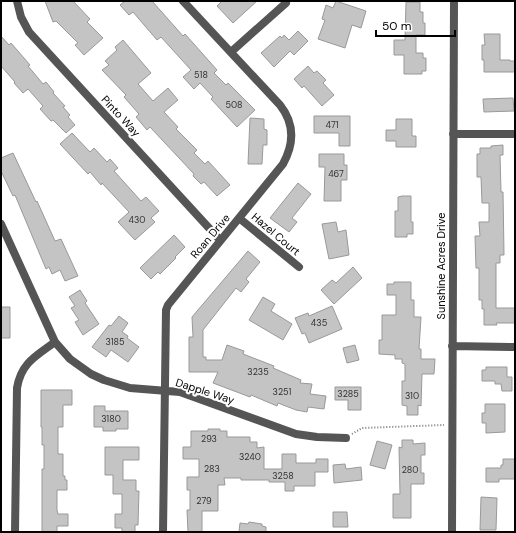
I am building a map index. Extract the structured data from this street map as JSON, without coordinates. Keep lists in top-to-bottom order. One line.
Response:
{"streets":{"street":["Pinto Way","Hazel Court","Roan Drive","Sunshine Acres Drive","Dapple Way"]},"crossings":[["Pinto Way","Roan Drive"],["Hazel Court","Roan Drive"],["Roan Drive","Dapple Way"]],"house_numbers":["518","508","471","467","430","435","3185","3235","3251","3285","310","3180","293","3240","283","280","3258","279"],"scale_bar":"50 m"}
